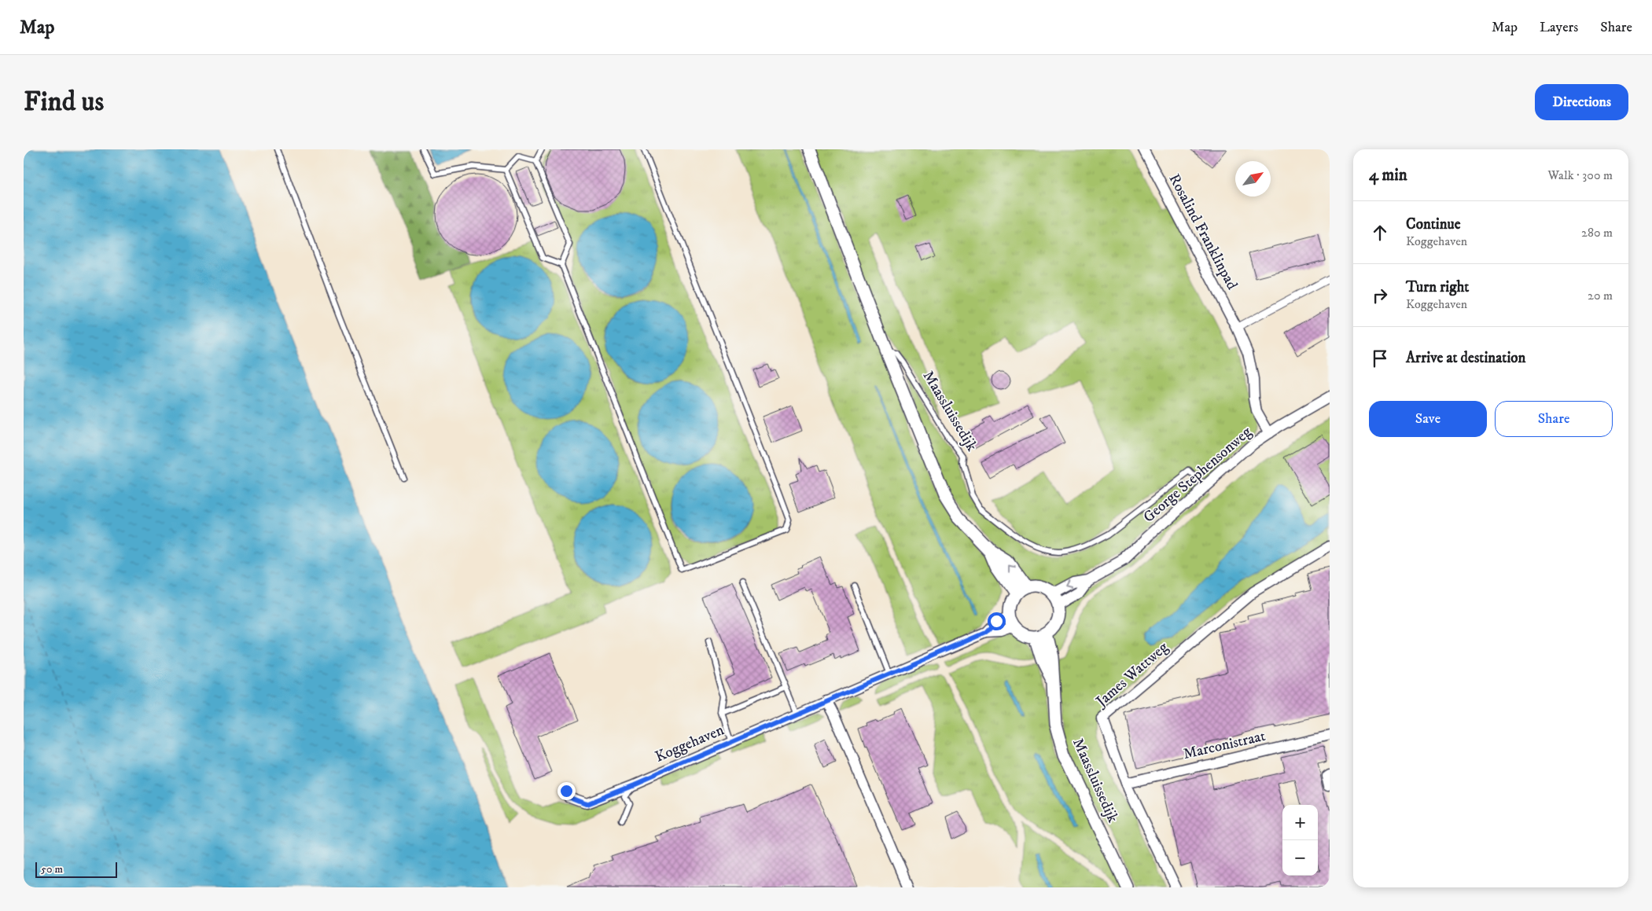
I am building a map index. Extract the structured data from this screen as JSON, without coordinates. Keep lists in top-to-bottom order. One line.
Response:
{"streets":{"street":["Rosalind Franklinpad","Maassluissedijk","George Stephensonweg","James Wattweg","Koggehaven","Marconistraat"]},"crossings":[["Rosalind Franklinpad","George Stephensonweg"],["Maassluissedijk","George Stephensonweg"],["Maassluissedijk","Koggehaven"],["George Stephensonweg","Koggehaven"],["James Wattweg","Marconistraat"]],"scale_bar":"50 m","north":"top right","page":{"header":"Map","nav":["Map","Layers","Share"],"buttons":["Directions",["Save","Share"]],"title":"Find us","heading":["4 min","Walk · 300 m"],"list":[["Continue","Koggehaven","280 m"],["Turn right","Koggehaven","20 m"],"Arrive at destination"],"map_buttons":["+","−"],"scale":"50 m"}}
